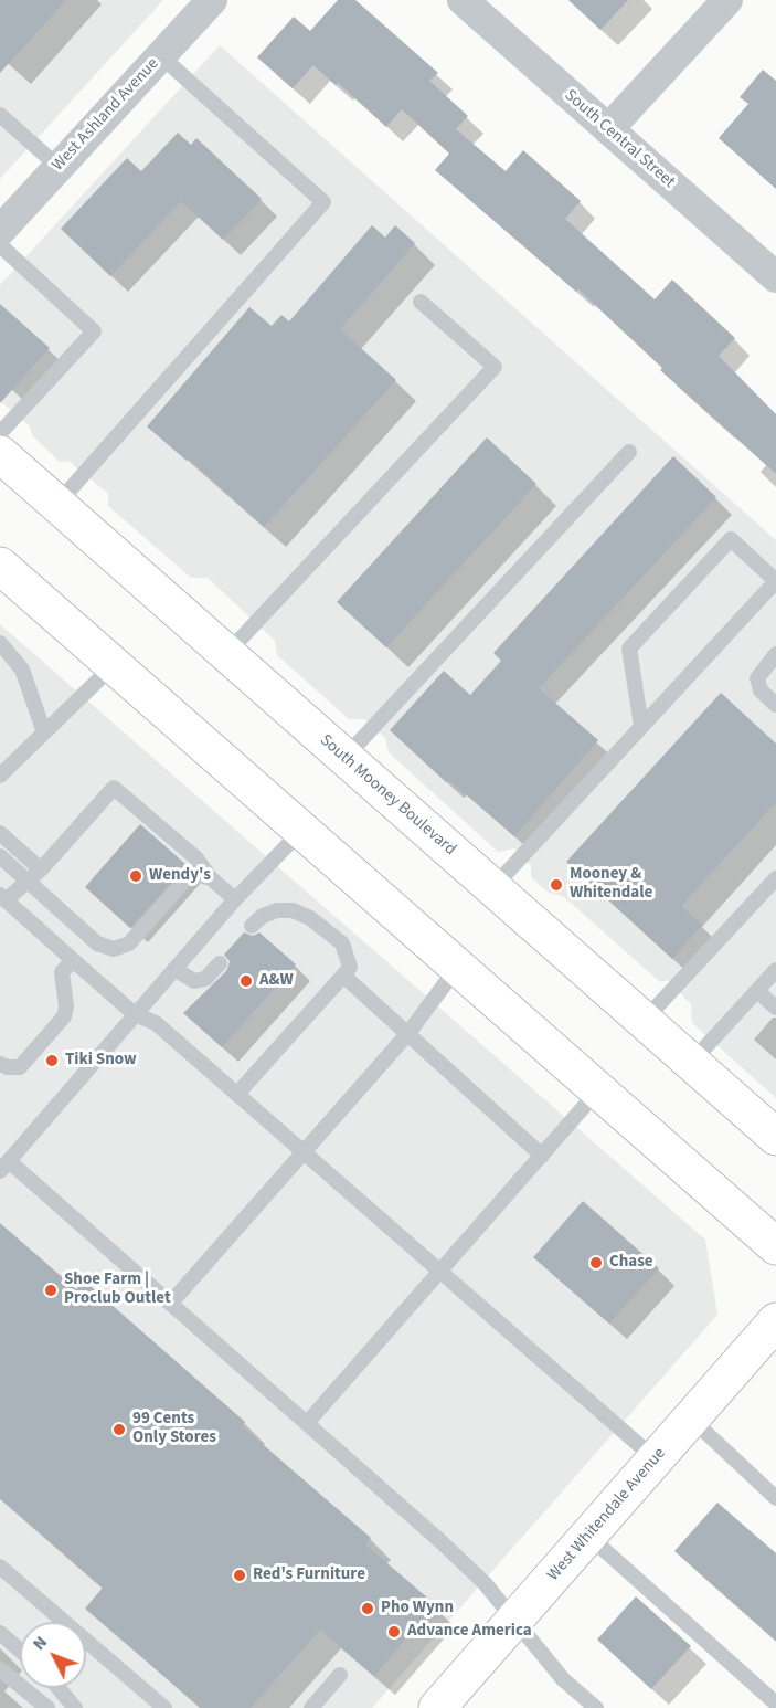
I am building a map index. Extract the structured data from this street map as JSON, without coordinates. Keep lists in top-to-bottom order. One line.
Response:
{"streets":{"main road":["South Mooney Boulevard","West Whitendale Avenue"],"street":["West Ashland Avenue","South Central Street"]},"places":["Wendy's","Mooney & Whitendale","A&W","Tiki Snow","Chase","Shoe Farm | Proclub Outlet","99 Cents Only Stores","Red's Furniture","Pho Wynn","Advance America"],"north":"top left"}
